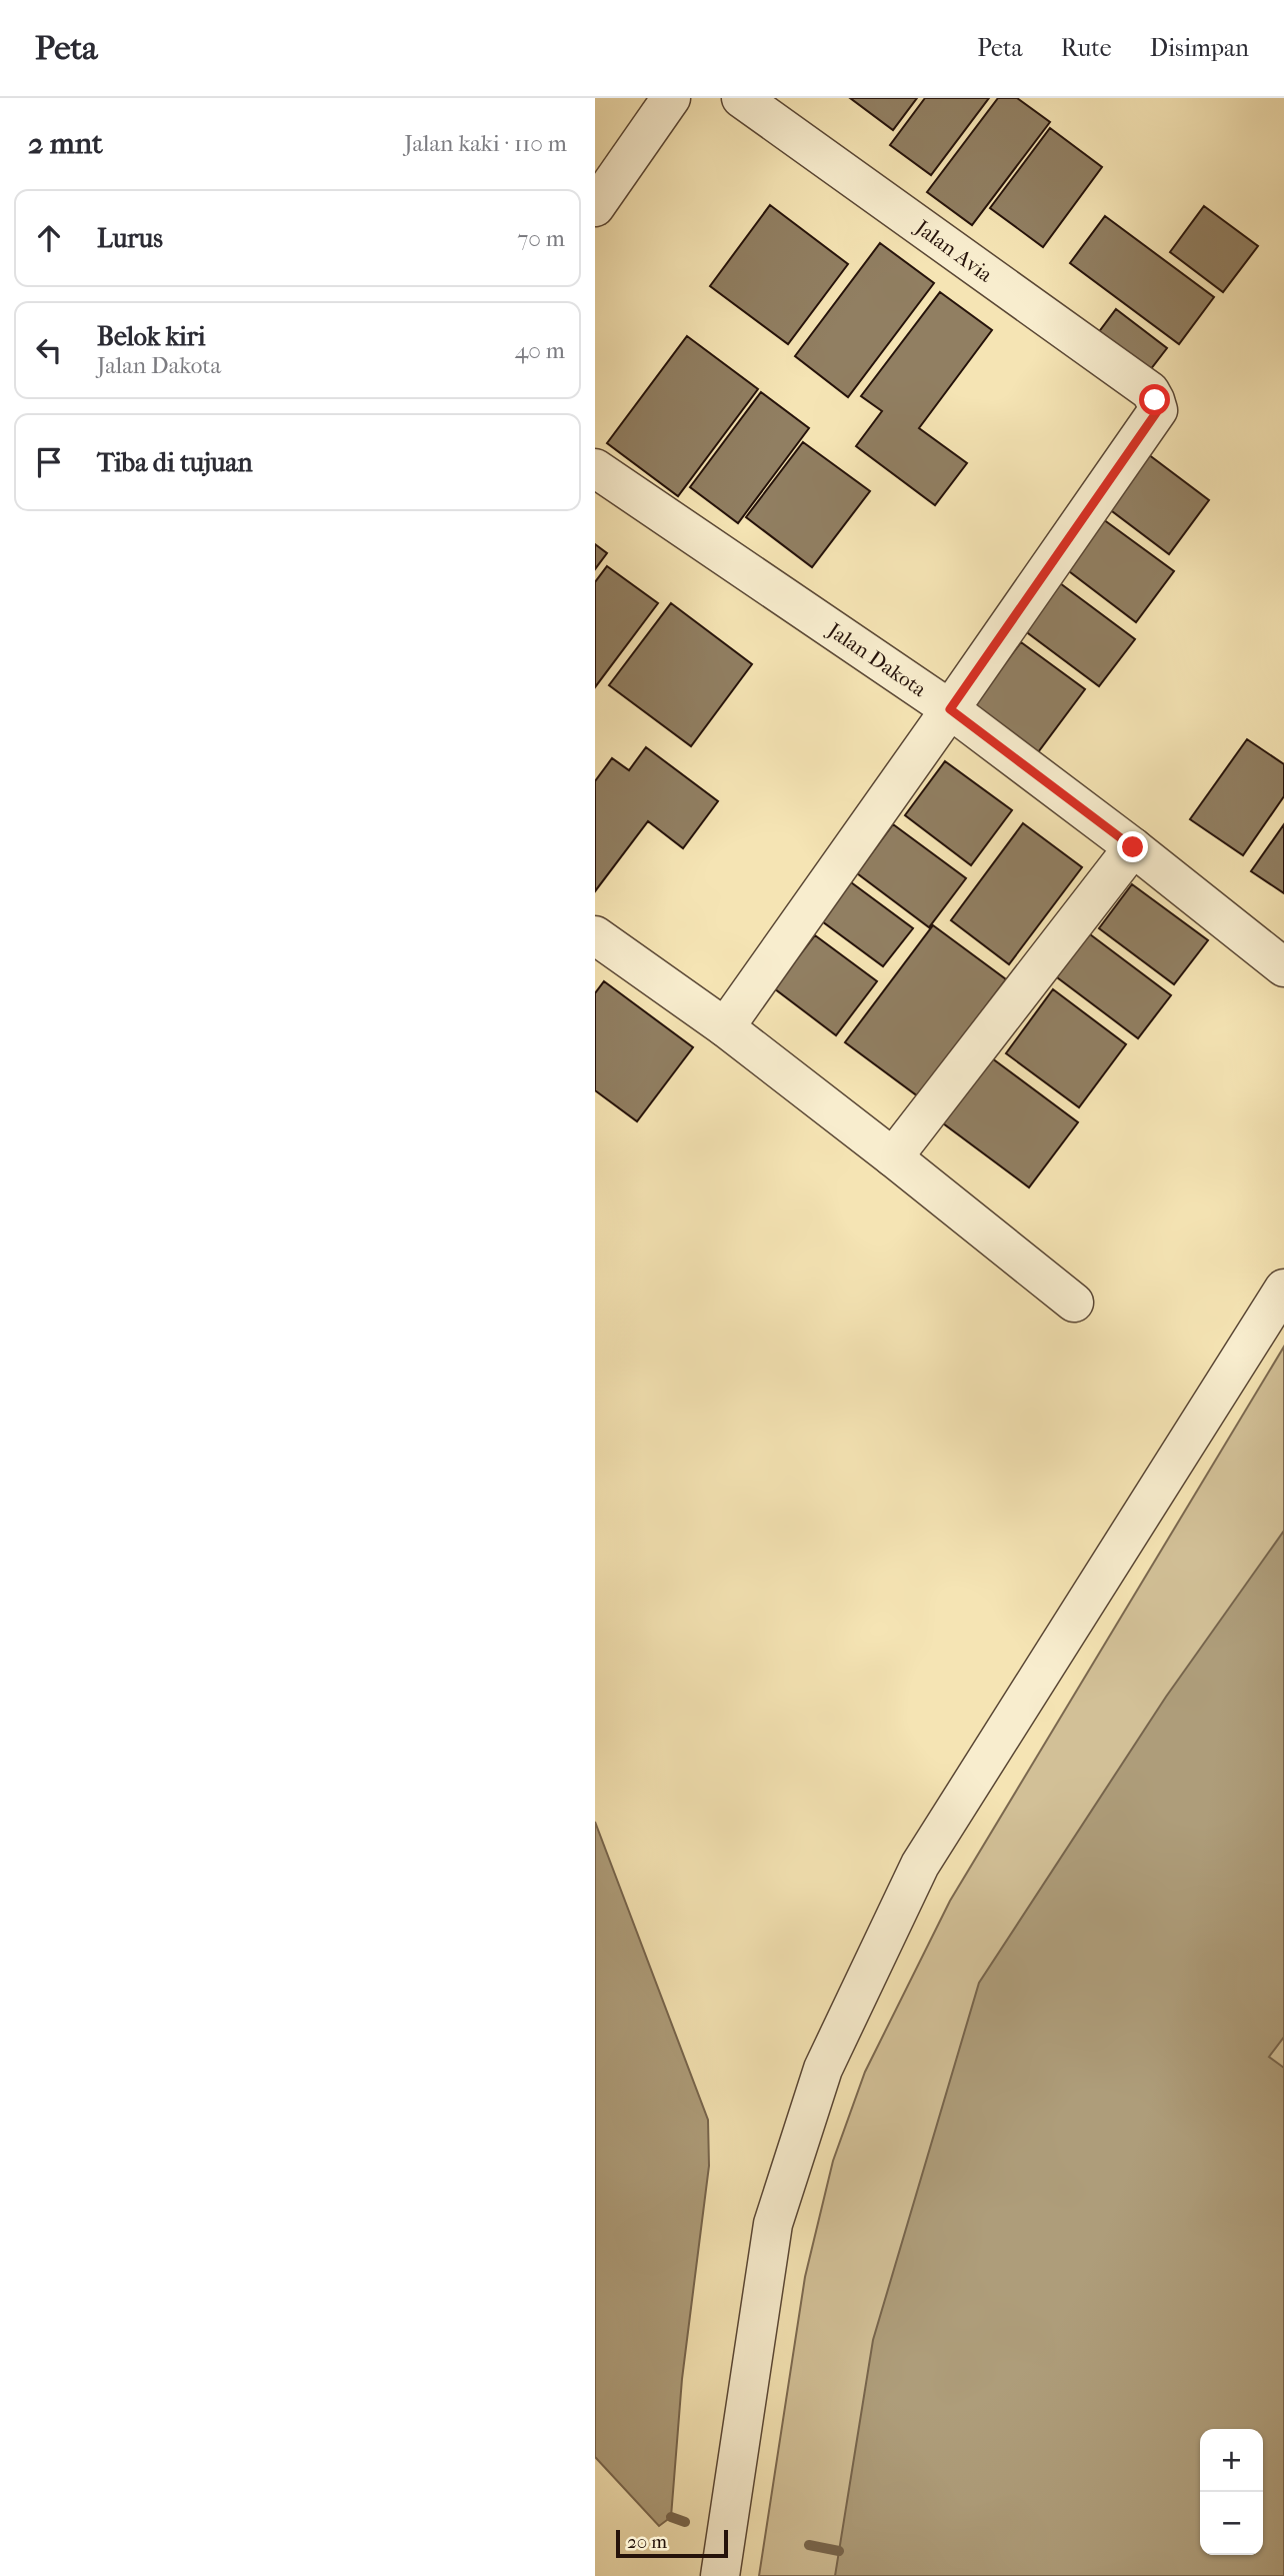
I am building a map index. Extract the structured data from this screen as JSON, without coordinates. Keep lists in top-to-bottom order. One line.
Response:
{"streets":{"lane":["Jalan Avia","Jalan Dakota"]},"crossings":[["Jalan Avia","Jalan Dakota"]],"scale_bar":"20 m","page":{"header":"Peta","nav":["Peta","Rute","Disimpan"],"heading":["2 mnt","Jalan kaki · 110 m"],"list":[["Lurus","70 m"],["Belok kiri","Jalan Dakota","40 m"],"Tiba di tujuan"],"map_buttons":["+","−"],"scale":"20 m"}}
